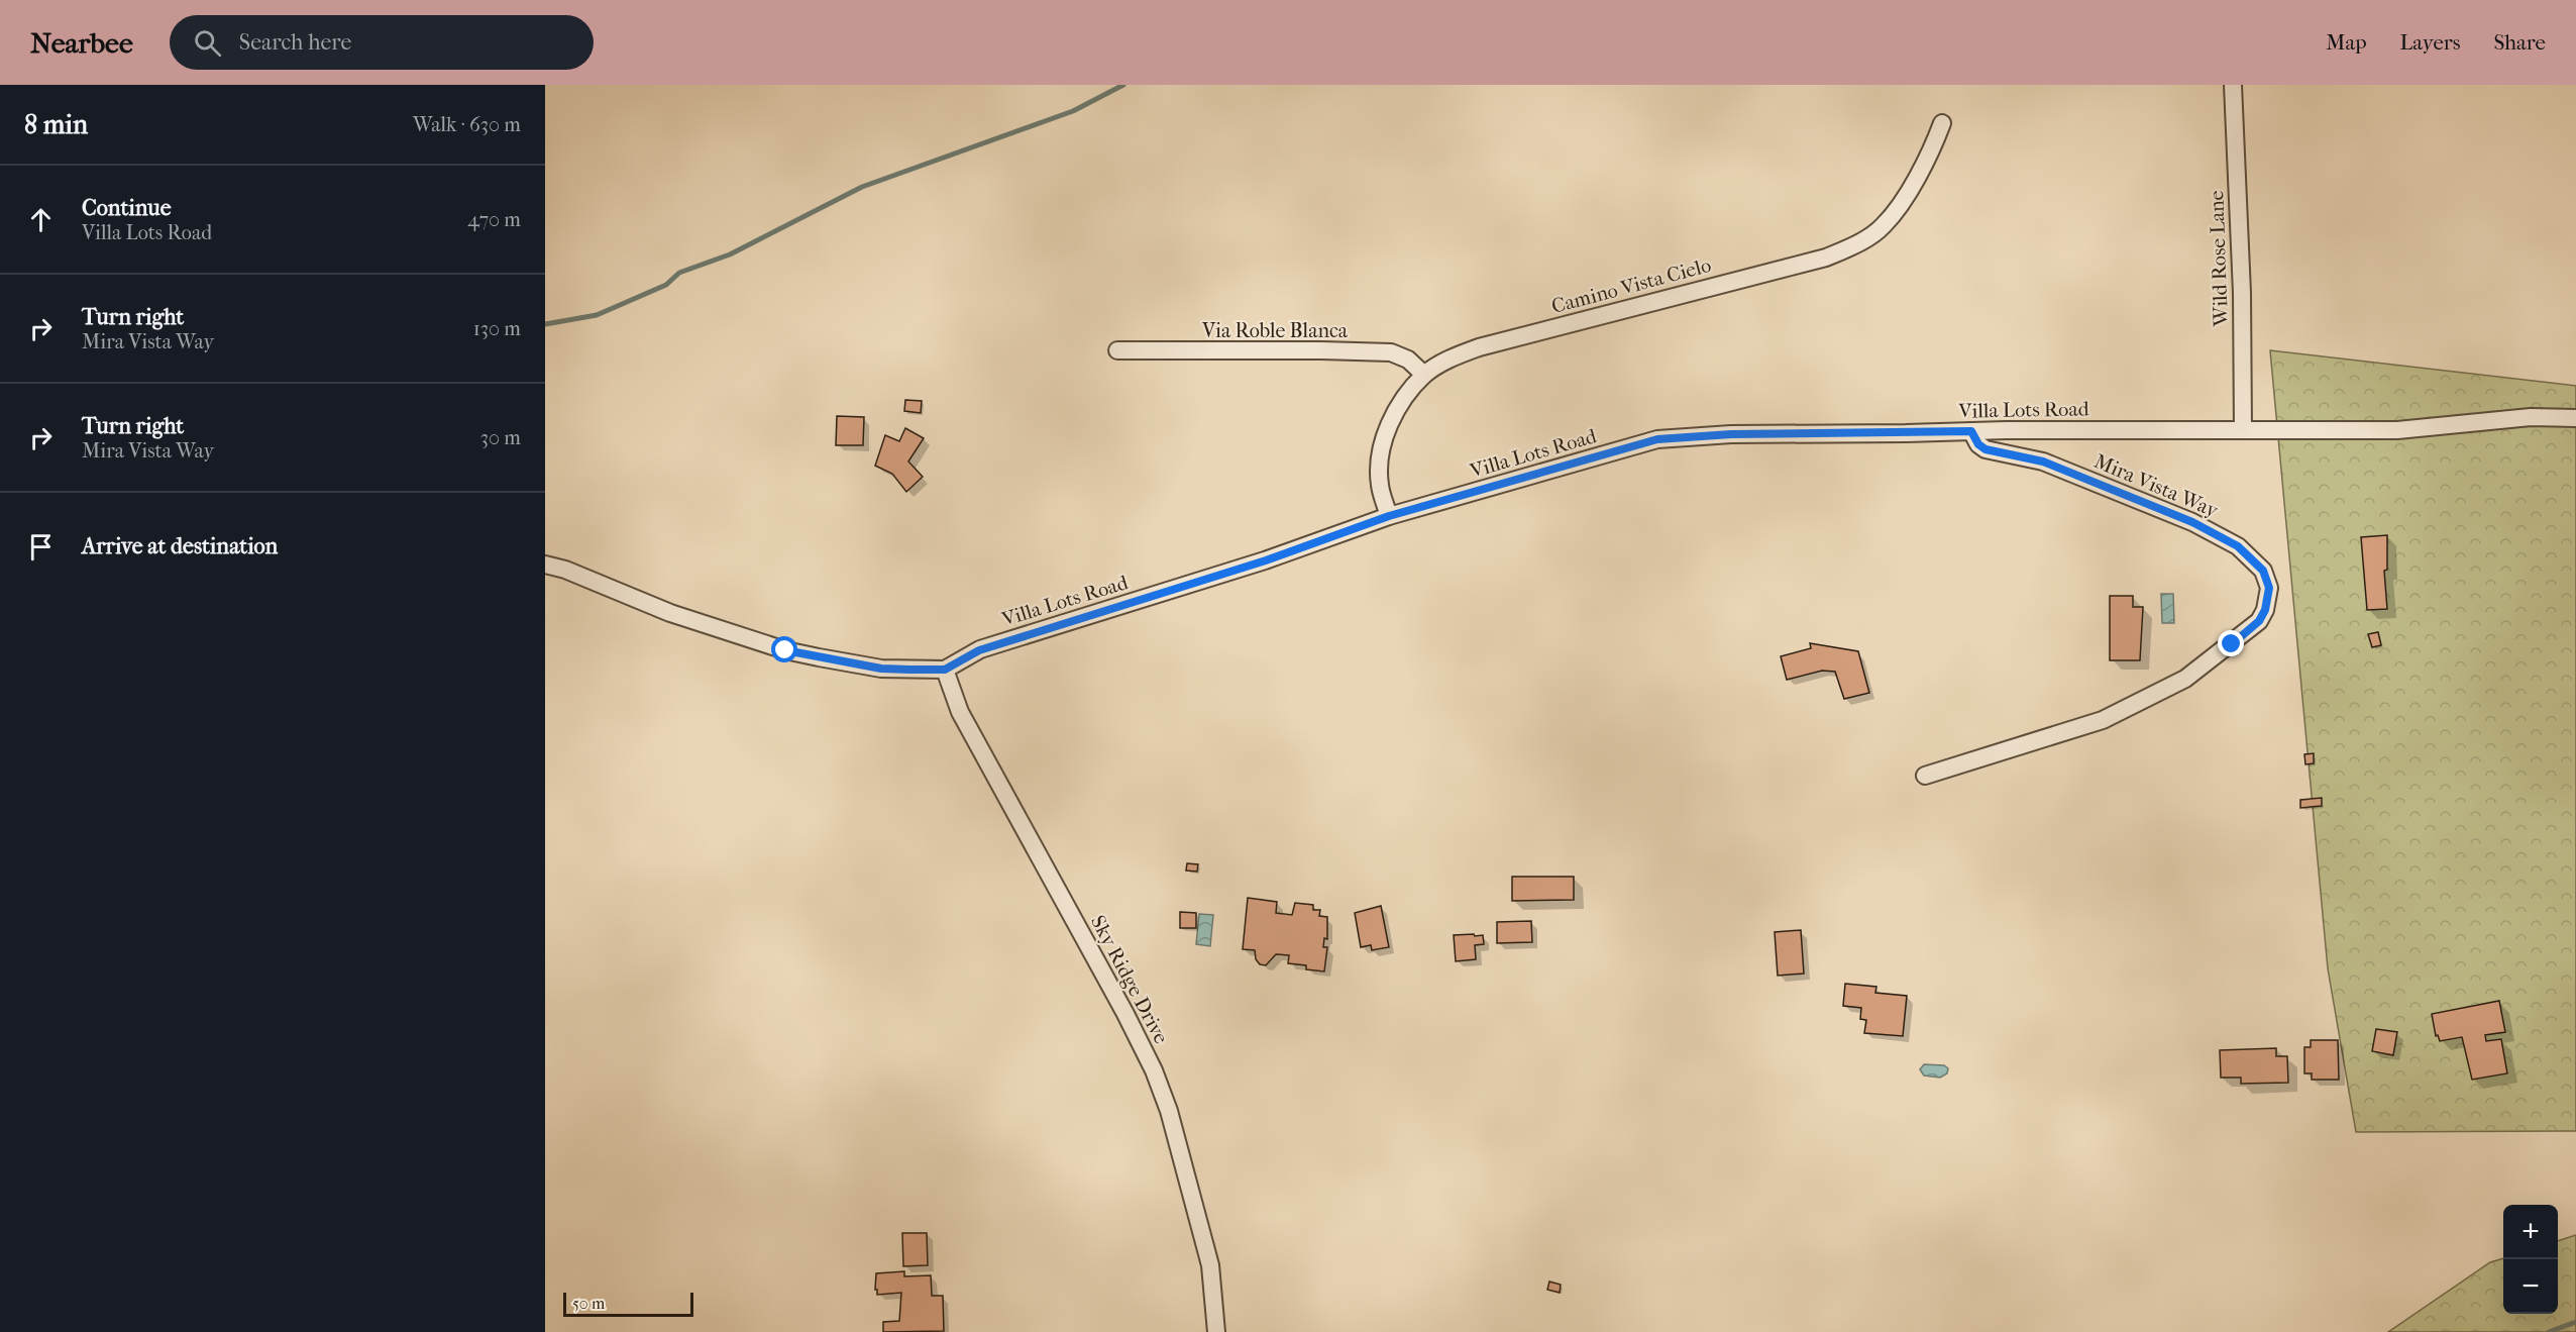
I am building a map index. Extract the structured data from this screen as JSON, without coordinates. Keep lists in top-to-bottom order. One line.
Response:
{"streets":{"street":["Wild Rose Lane","Camino Vista Cielo","Via Roble Blanca","Villa Lots Road","Mira Vista Way","Sky Ridge Drive"]},"crossings":[["Wild Rose Lane","Villa Lots Road"],["Camino Vista Cielo","Via Roble Blanca"],["Camino Vista Cielo","Villa Lots Road"],["Villa Lots Road","Mira Vista Way"],["Villa Lots Road","Sky Ridge Drive"]],"scale_bar":"50 m","page":{"header":"Nearbee","search":"Search here","nav":["Map","Layers","Share"],"heading":["8 min","Walk · 630 m"],"list":[["Continue","Villa Lots Road","470 m"],["Turn right","Mira Vista Way","130 m"],["Turn right","Mira Vista Way","30 m"],"Arrive at destination"],"map_buttons":["+","−"],"scale":"50 m"}}
